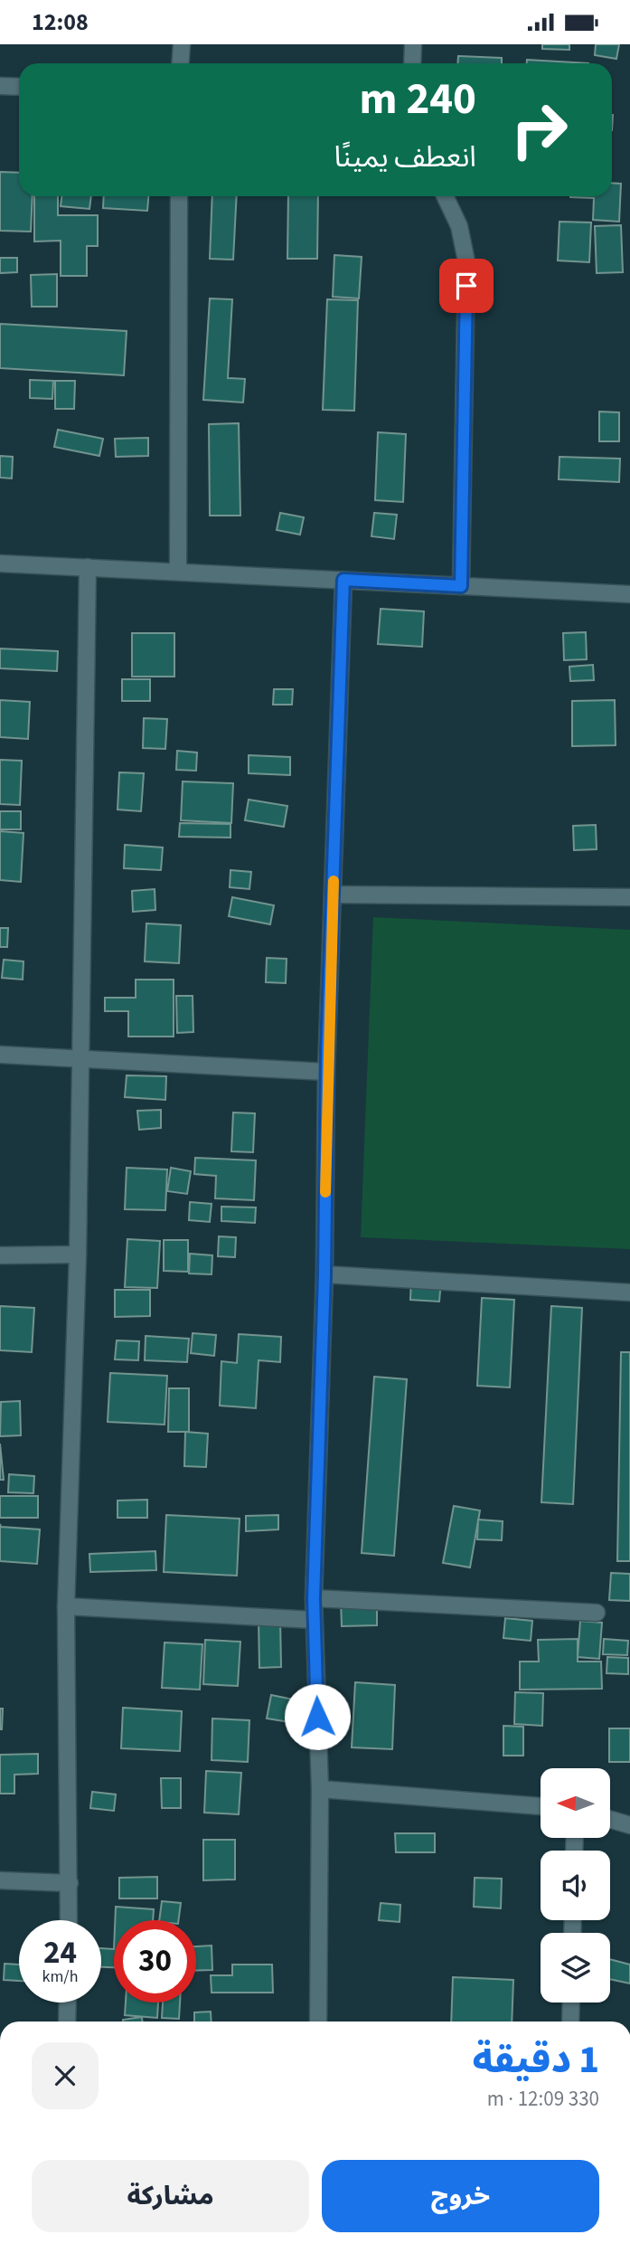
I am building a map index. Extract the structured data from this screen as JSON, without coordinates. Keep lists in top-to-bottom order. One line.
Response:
{"north":"left","page":{"status":"12:08","turn":["240 m","انعطف يمينًا"],"speed":"24 km/h","limit":"30","heading":["1 دقيقة","330 m · 12:09"],"buttons":["خروج","مشاركة"]}}
